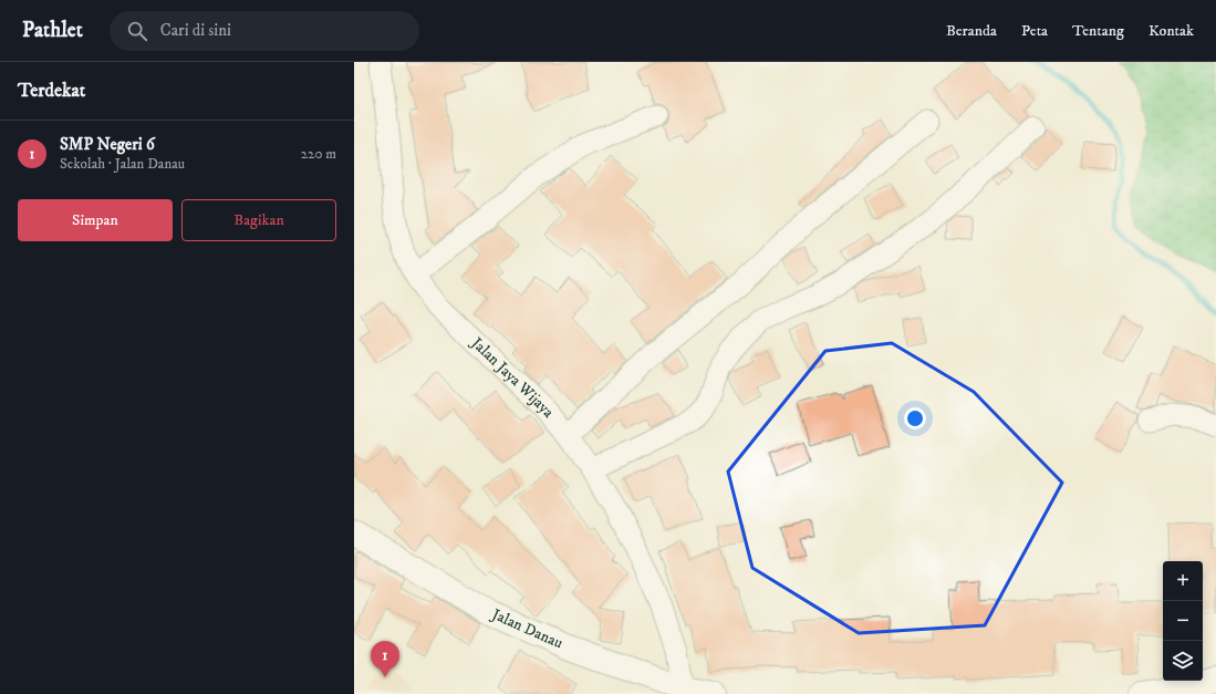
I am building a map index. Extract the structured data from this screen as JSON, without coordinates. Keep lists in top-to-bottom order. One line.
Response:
{"streets":{"street":["Jalan Jaya Wijaya","Jalan Danau"]},"crossings":[["Jalan Jaya Wijaya","Jalan Danau"]],"page":{"header":"Pathlet","search":"Cari di sini","nav":["Beranda","Peta","Tentang","Kontak"],"heading":"Terdekat","list":[{"mark":"1","name":"SMP Negeri 6","note":"Sekolah · Jalan Danau","value":"220 m"}],"buttons":["Simpan","Bagikan"],"map_buttons":["+","−"],"pins":"1"}}
